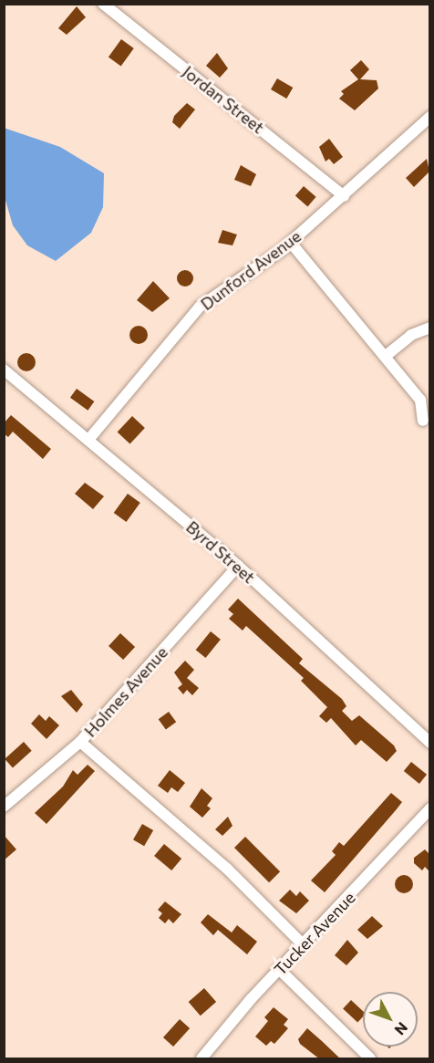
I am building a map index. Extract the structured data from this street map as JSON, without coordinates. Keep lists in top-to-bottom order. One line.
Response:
{"streets":{"street":["Jordan Street","Dunford Avenue","Byrd Street","Holmes Avenue","Tucker Avenue"]},"crossings":[["Jordan Street","Dunford Avenue"],["Dunford Avenue","Byrd Street"],["Byrd Street","Holmes Avenue"]],"north":"bottom right"}
